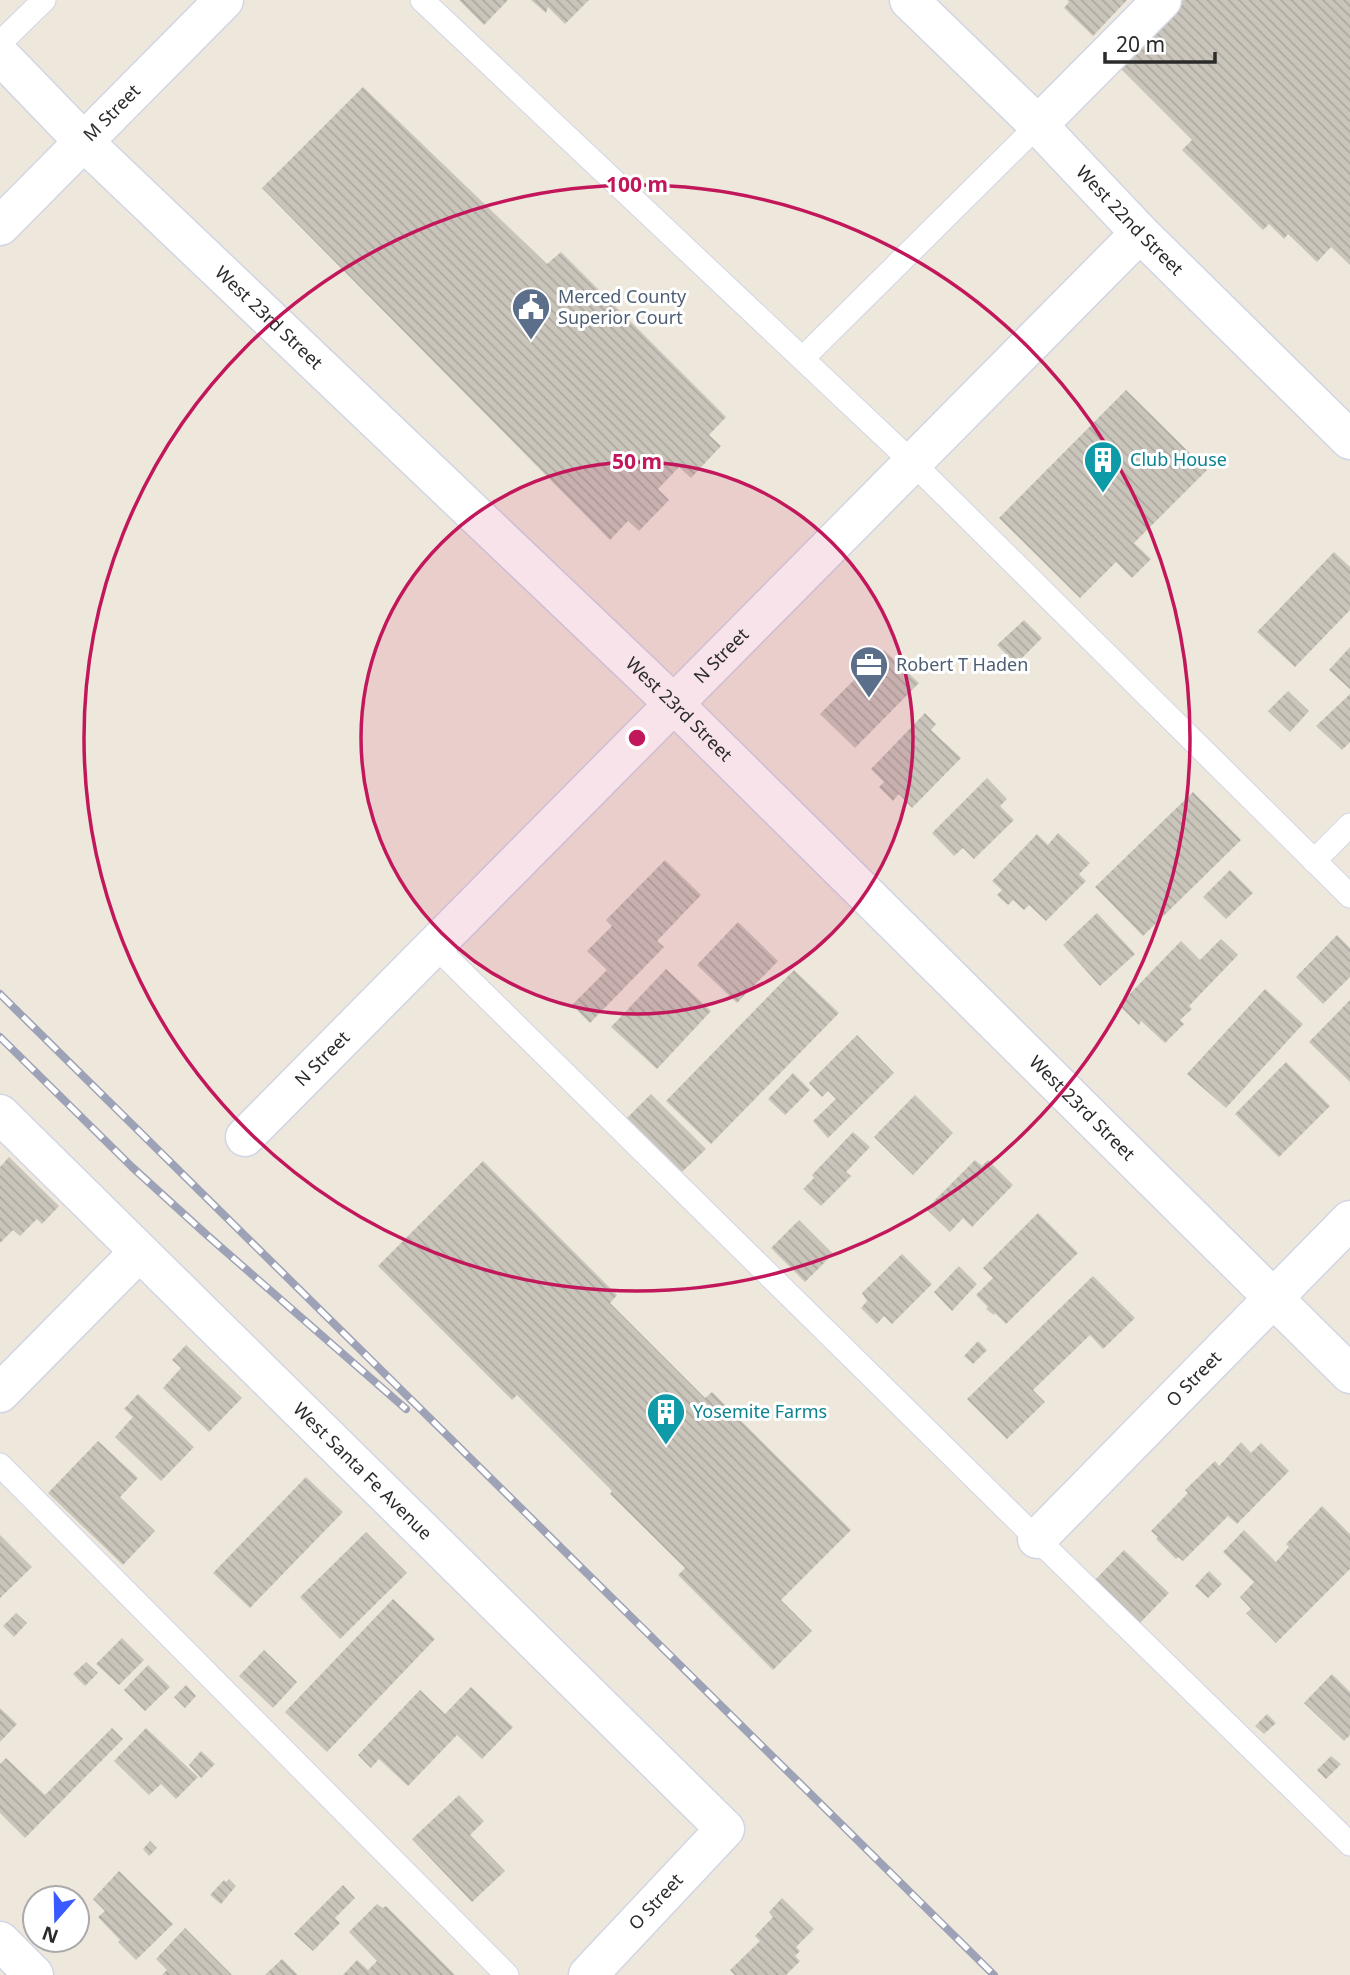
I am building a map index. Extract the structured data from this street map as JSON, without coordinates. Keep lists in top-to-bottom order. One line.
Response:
{"streets":{"street":["M Street","West 22nd Street","West 23rd Street","N Street","O Street","West Santa Fe Avenue"]},"crossings":[["M Street","West 23rd Street"],["West 22nd Street","N Street"],["West 23rd Street","N Street"],["West 23rd Street","O Street"],["O Street","West Santa Fe Avenue"]],"places":{"public building":["Merced County Superior Court"],"building":["Club House","Yosemite Farms"],"office":["Robert T Haden"]},"scale_bar":"20 m","north":"bottom","rings":["100 m","50 m"]}
